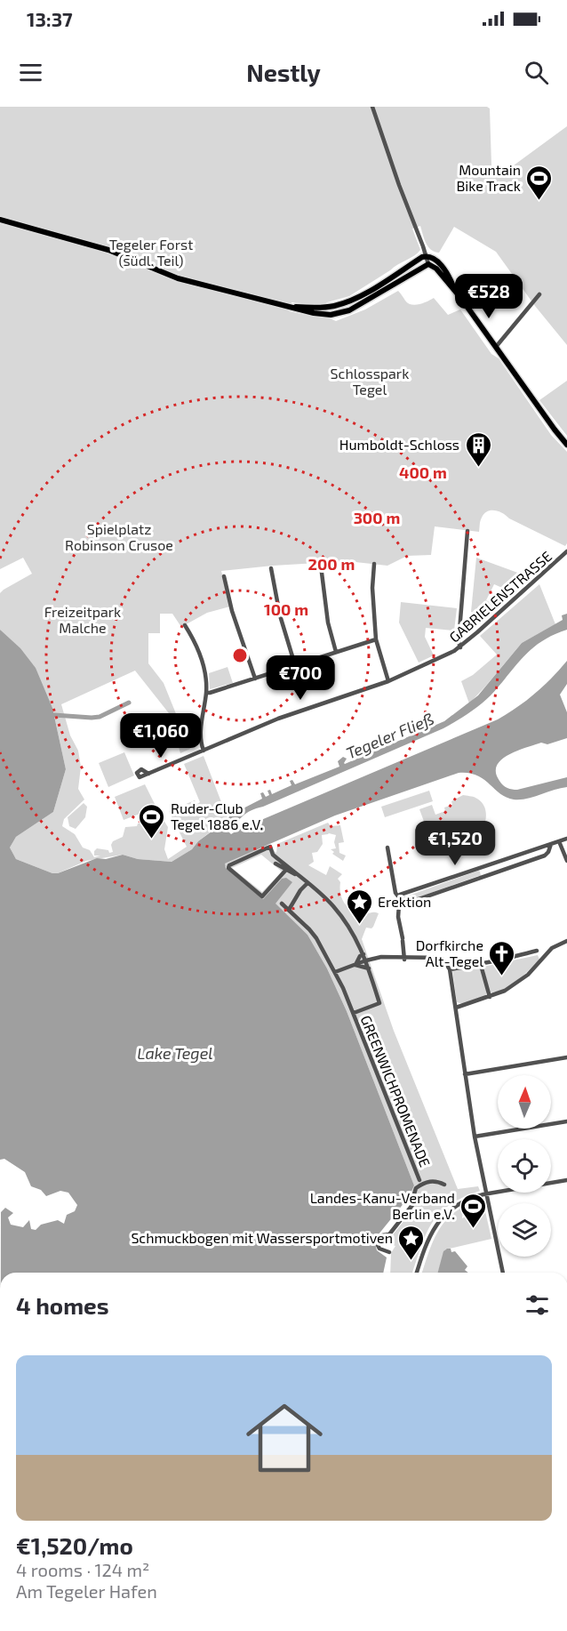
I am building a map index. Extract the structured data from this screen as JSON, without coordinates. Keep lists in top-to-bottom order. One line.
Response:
{"streets":{"street":["GABRIELENSTRASSE","GREENWICHPROMENADE"]},"water":["Tegeler Fließ","Lake Tegel"],"parks":["Tegeler Forst (südl. Teil)","Schlosspark Tegel","Spielplatz Robinson Crusoe","Freizeitpark Malche"],"places":{"sports":["Mountain Bike Track","Ruder-Club Tegel 1886 e.V.","Landes-Kanu-Verband Berlin e.V."],"building":["Humboldt-Schloss"],"place":["Erektion","Schmuckbogen mit Wassersportmotiven"],"church":["Dorfkirche Alt-Tegel"]},"north":"top","page":{"status":"13:37","header":"Nestly","price":["€528","€700","€1,060","€1,520"],"heading":"4 homes","list":[{"name":"€1,520/mo","note":"4 rooms · 124 m² · Am Tegeler Hafen"}]},"rings":["400 m","300 m","200 m","100 m"]}
